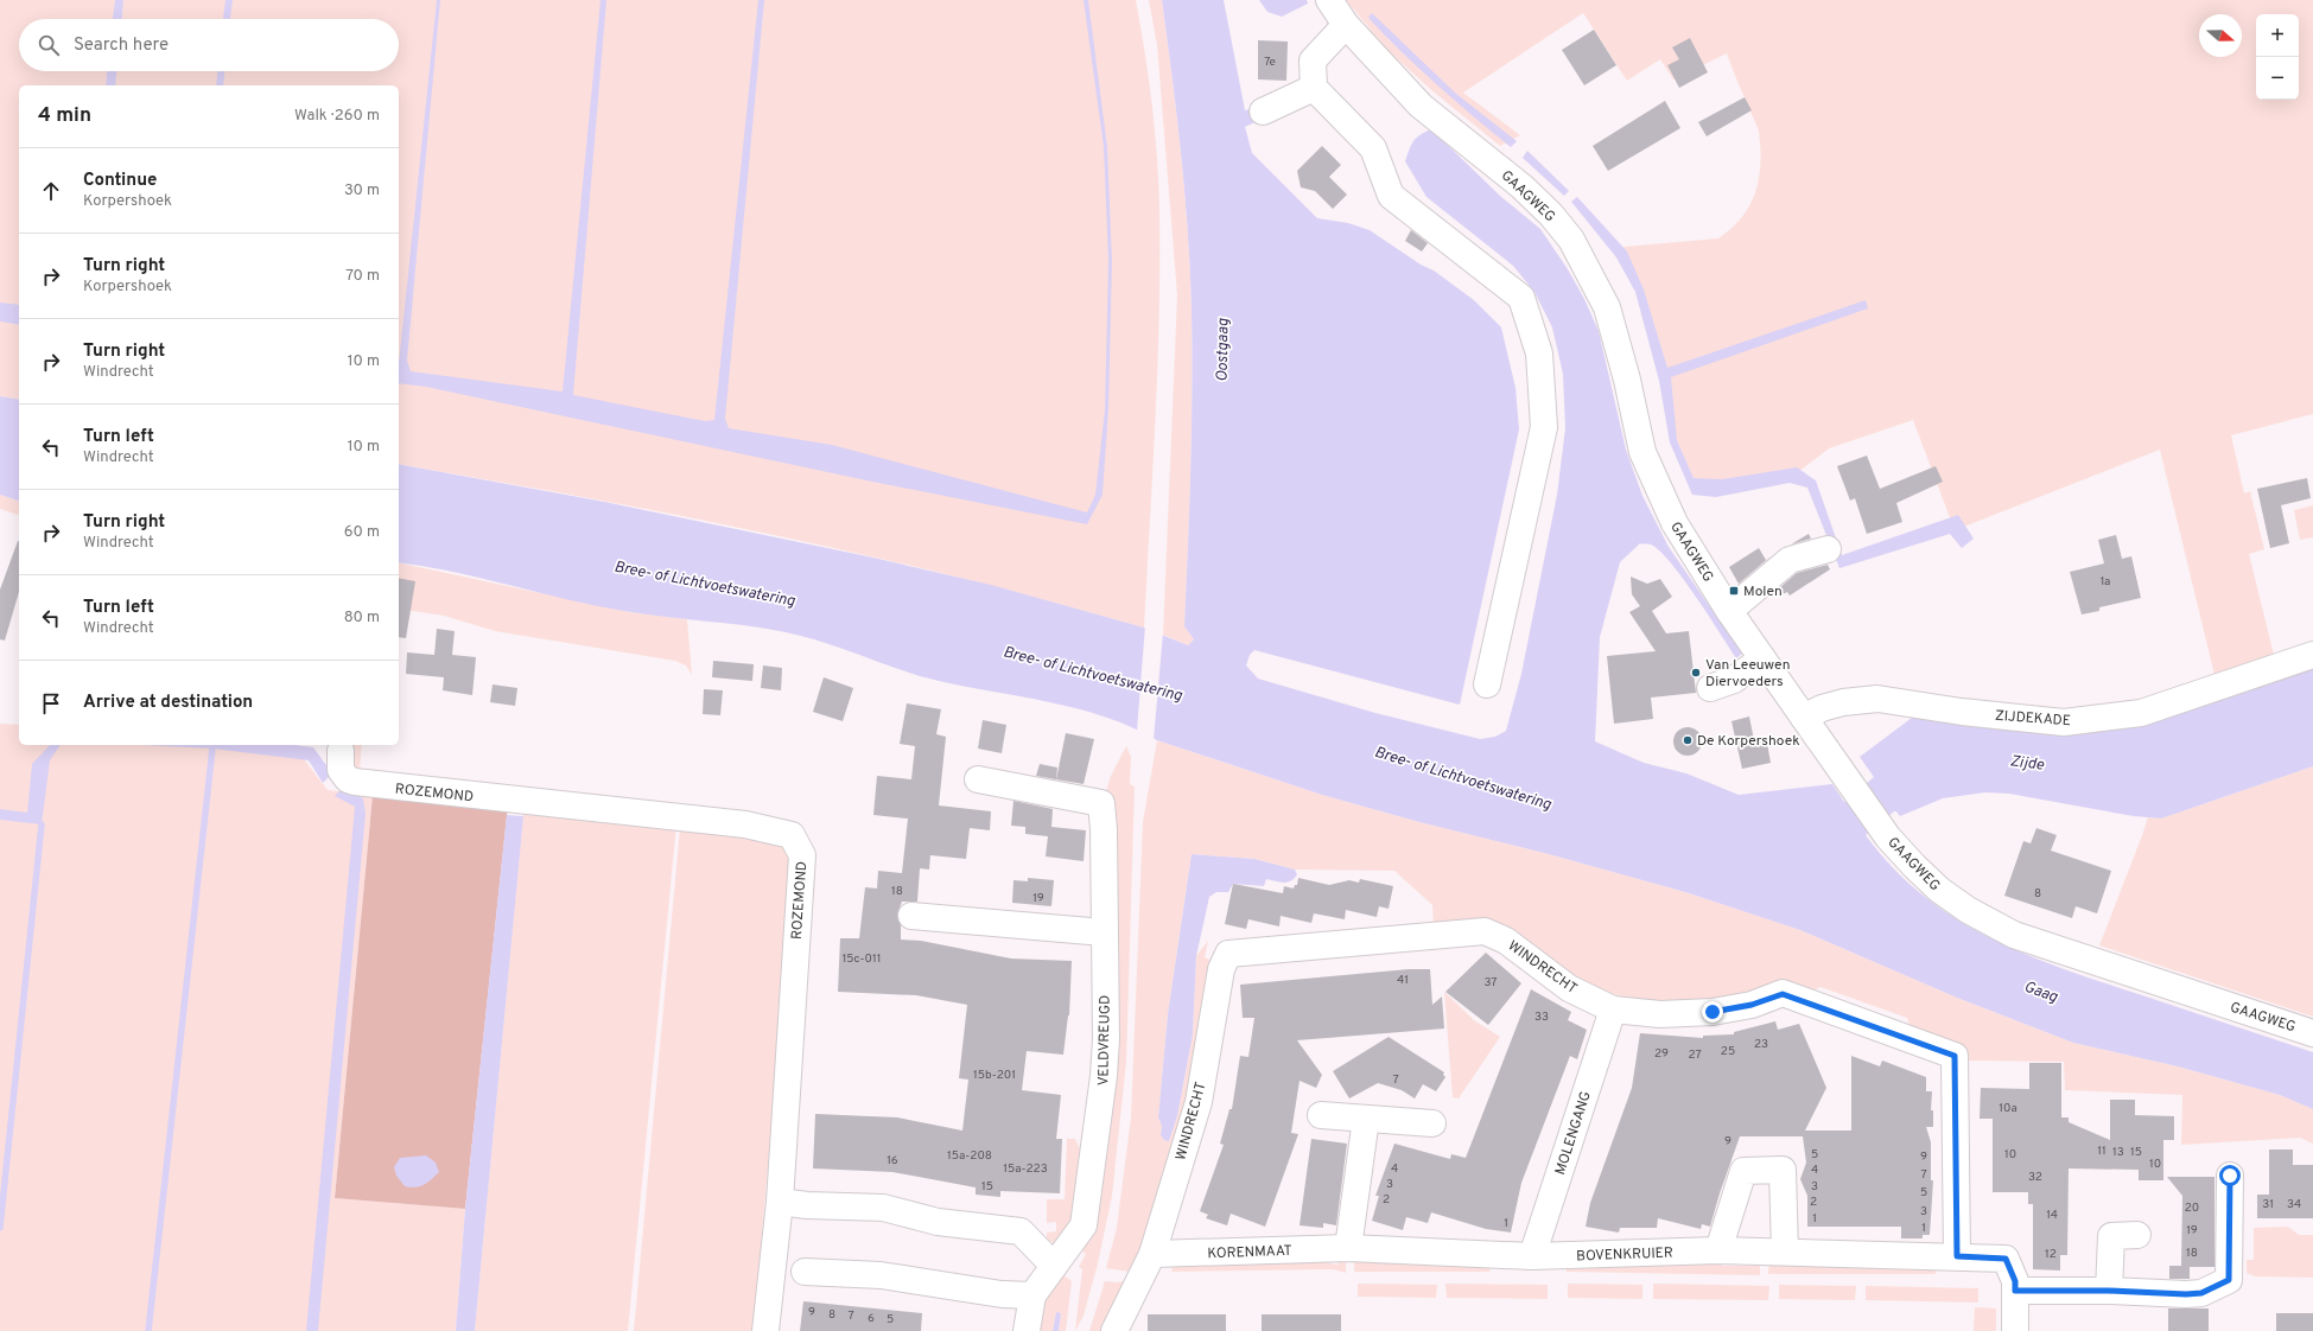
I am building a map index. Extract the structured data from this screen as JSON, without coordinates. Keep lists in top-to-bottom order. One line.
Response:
{"streets":{"street":["GAAGWEG","ZIJDEKADE","ROZEMOND","WINDRECHT","VELDVREUGD","MOLENGANG","KORENMAAT","BOVENKRUIER"]},"crossings":[["GAAGWEG","ZIJDEKADE"],["WINDRECHT","MOLENGANG"],["WINDRECHT","KORENMAAT"],["WINDRECHT","BOVENKRUIER"],["MOLENGANG","KORENMAAT"],["MOLENGANG","BOVENKRUIER"],["KORENMAAT","BOVENKRUIER"]],"water":["Oostgaag","Bree- of Lichtvoetswatering","Zijde","Gaag"],"places":{"transit":["Molen"],"other":["Van Leeuwen Diervoeders","De Korpershoek"]},"house_numbers":["7e","1a","18","8","19","15c-011","41","37","33","23","25","29","27","15b-201","7","10a","9","11","13","15","5","10","15a-208","9","16","10","15a-223","4","4","7","32","3","15","3","5","2","2","31","34","20","3","14","1","1","1","19","18","12","9","8","7","6","5"],"north":"right","page":{"map_buttons":["+","−"],"search":"Search here","heading":["4 min","Walk · 260 m"],"list":[["Continue","Korpershoek","30 m"],["Turn right","Korpershoek","70 m"],["Turn right","Windrecht","10 m"],["Turn left","Windrecht","10 m"],["Turn right","Windrecht","60 m"],["Turn left","Windrecht","80 m"],"Arrive at destination"]}}
